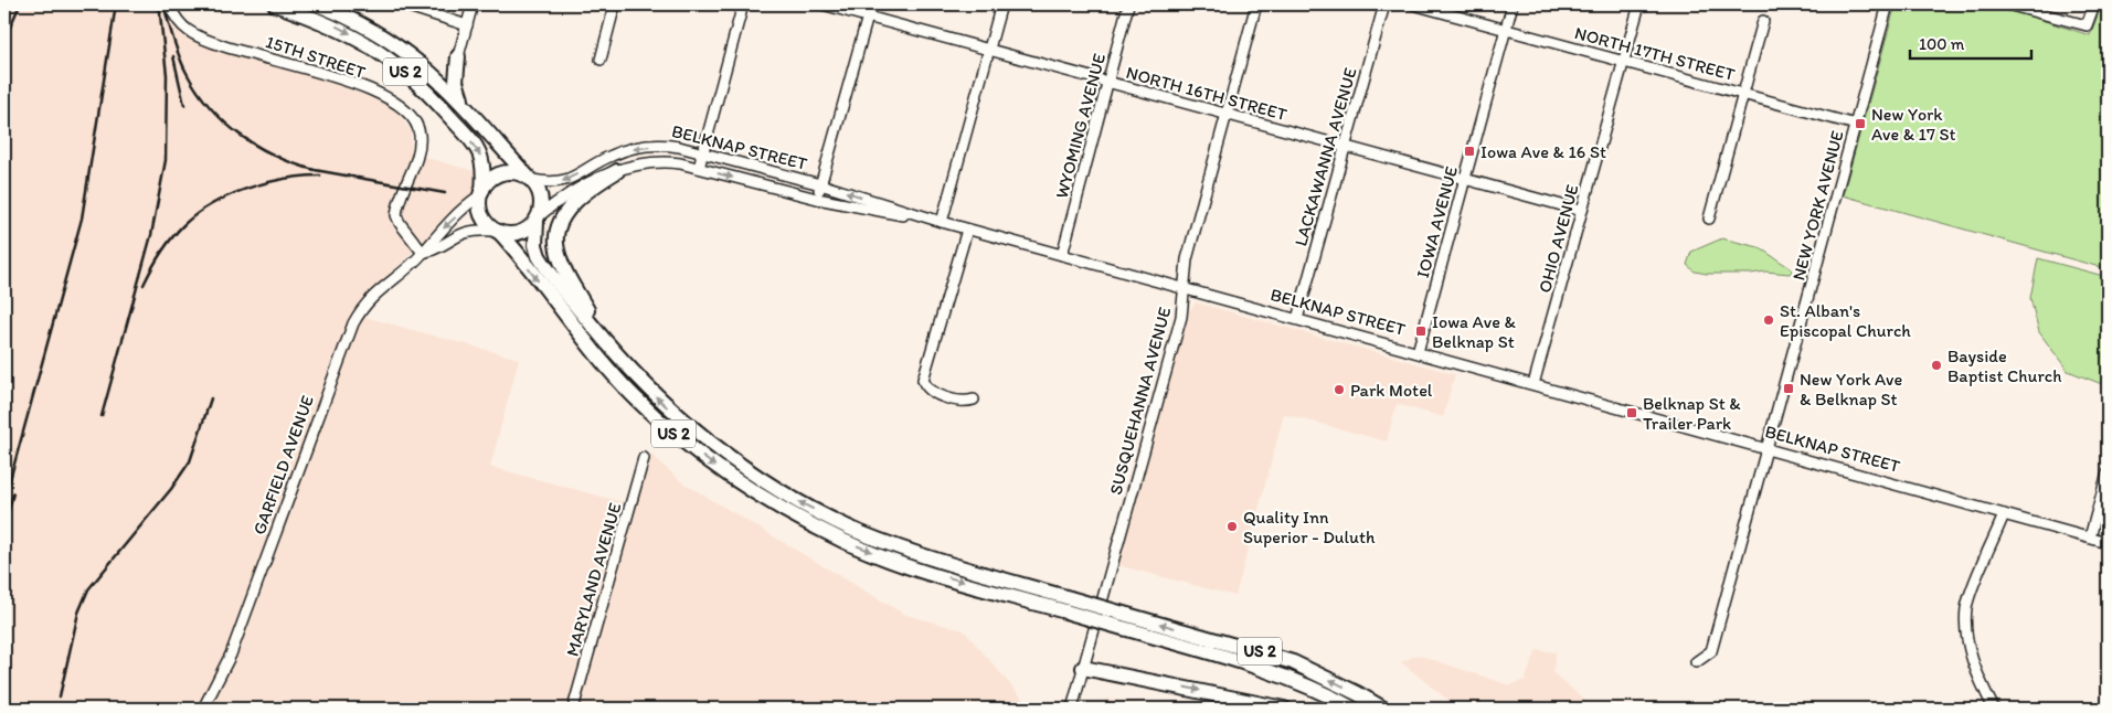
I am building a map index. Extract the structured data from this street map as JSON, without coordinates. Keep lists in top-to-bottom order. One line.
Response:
{"streets":{"highway":["US 2"],"street":["NORTH 17TH STREET","15TH STREET","NORTH 16TH STREET","WYOMING AVENUE","BELKNAP STREET","LACKAWANNA AVENUE","NEW YORK AVENUE","IOWA AVENUE","OHIO AVENUE","SUSQUEHANNA AVENUE","GARFIELD AVENUE","MARYLAND AVENUE"]},"crossings":[["NORTH 17TH STREET","NEW YORK AVENUE"],["NORTH 17TH STREET","IOWA AVENUE"],["NORTH 17TH STREET","OHIO AVENUE"],["15TH STREET","GARFIELD AVENUE"],["US 2","BELKNAP STREET"],["US 2","GARFIELD AVENUE"],["NORTH 16TH STREET","WYOMING AVENUE"],["NORTH 16TH STREET","LACKAWANNA AVENUE"],["NORTH 16TH STREET","IOWA AVENUE"],["NORTH 16TH STREET","OHIO AVENUE"],["NORTH 16TH STREET","SUSQUEHANNA AVENUE"],["WYOMING AVENUE","BELKNAP STREET"],["BELKNAP STREET","LACKAWANNA AVENUE"],["BELKNAP STREET","NEW YORK AVENUE"],["BELKNAP STREET","IOWA AVENUE"],["BELKNAP STREET","OHIO AVENUE"],["BELKNAP STREET","SUSQUEHANNA AVENUE"],["BELKNAP STREET","GARFIELD AVENUE"]],"places":{"transit":["New York Ave & 17 St","Iowa Ave & 16 St","Iowa Ave & Belknap St","New York Ave & Belknap St","Belknap St & Trailer Park"],"other":["St. Alban's Episcopal Church","Bayside Baptist Church","Park Motel","Quality Inn Superior - Duluth"]},"scale_bar":"100 m"}
